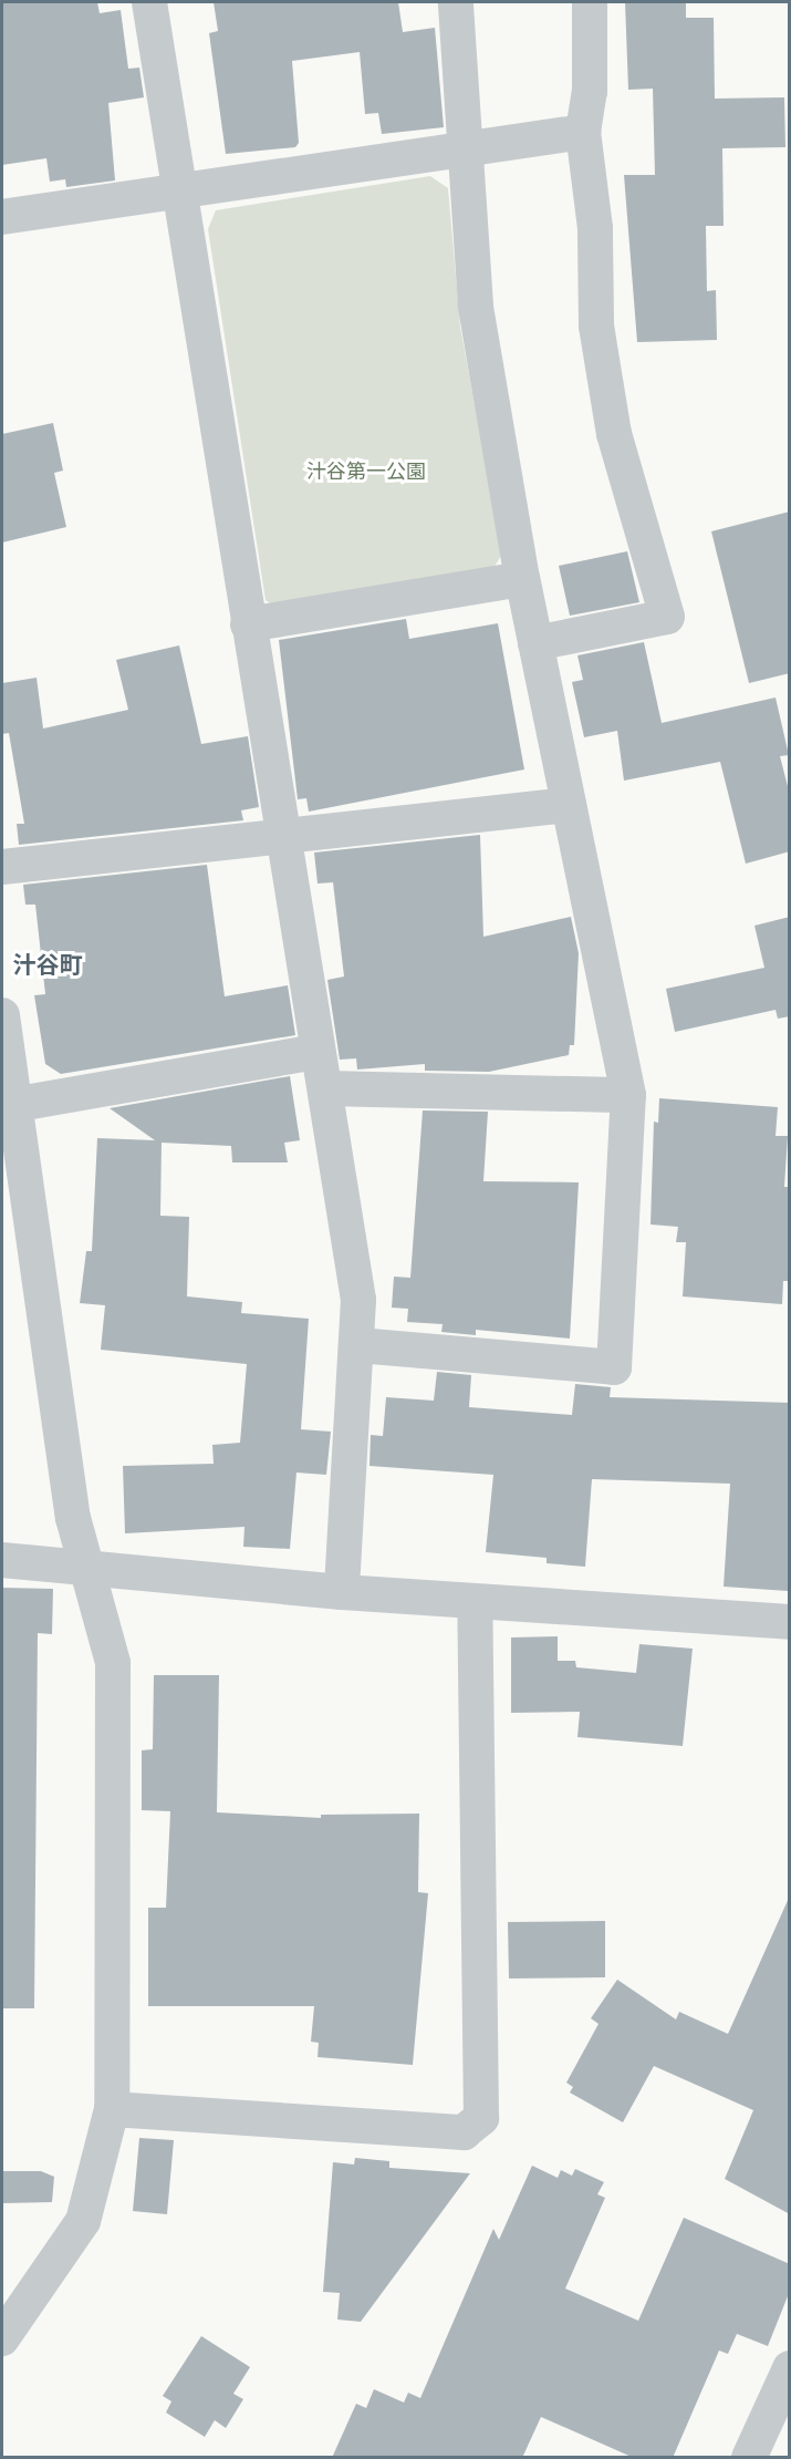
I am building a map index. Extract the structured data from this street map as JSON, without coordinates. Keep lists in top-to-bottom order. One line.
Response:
{"districts":["汁谷町"],"parks":["汁谷第一公園"]}
